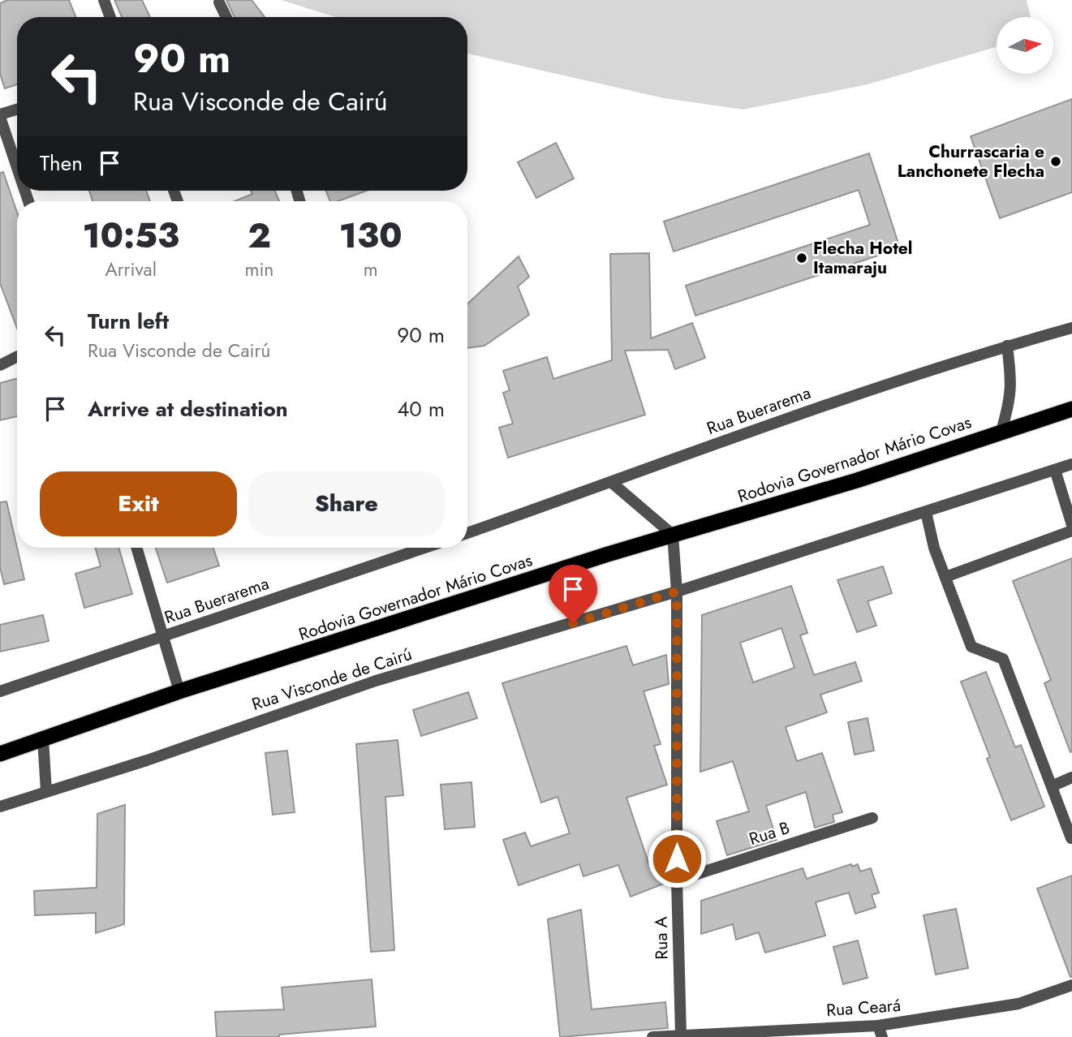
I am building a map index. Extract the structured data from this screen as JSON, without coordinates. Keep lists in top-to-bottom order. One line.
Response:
{"streets":{"highway":["Rodovia Governador Mário Covas"],"street":["Rua Buerarema","Rua Visconde de Cairú","Rua B","Rua A","Rua Ceará"]},"crossings":[["Rodovia Governador Mário Covas","Rua A"],["Rua Visconde de Cairú","Rua A"],["Rua B","Rua A"],["Rua A","Rua Ceará"]],"places":["Churrascaria e Lanchonete Flecha","Flecha Hotel Itamaraju"],"north":"right","page":{"turn":["90 m","Rua Visconde de Cairú"],"then":"Then","eta":["10:53","Arrival","2","min","130","m"],"list":[{"name":"Turn left","note":"Rua Visconde de Cairú","value":"90 m"},{"name":"Arrive at destination","value":"40 m"}],"buttons":["Exit","Share"]}}
